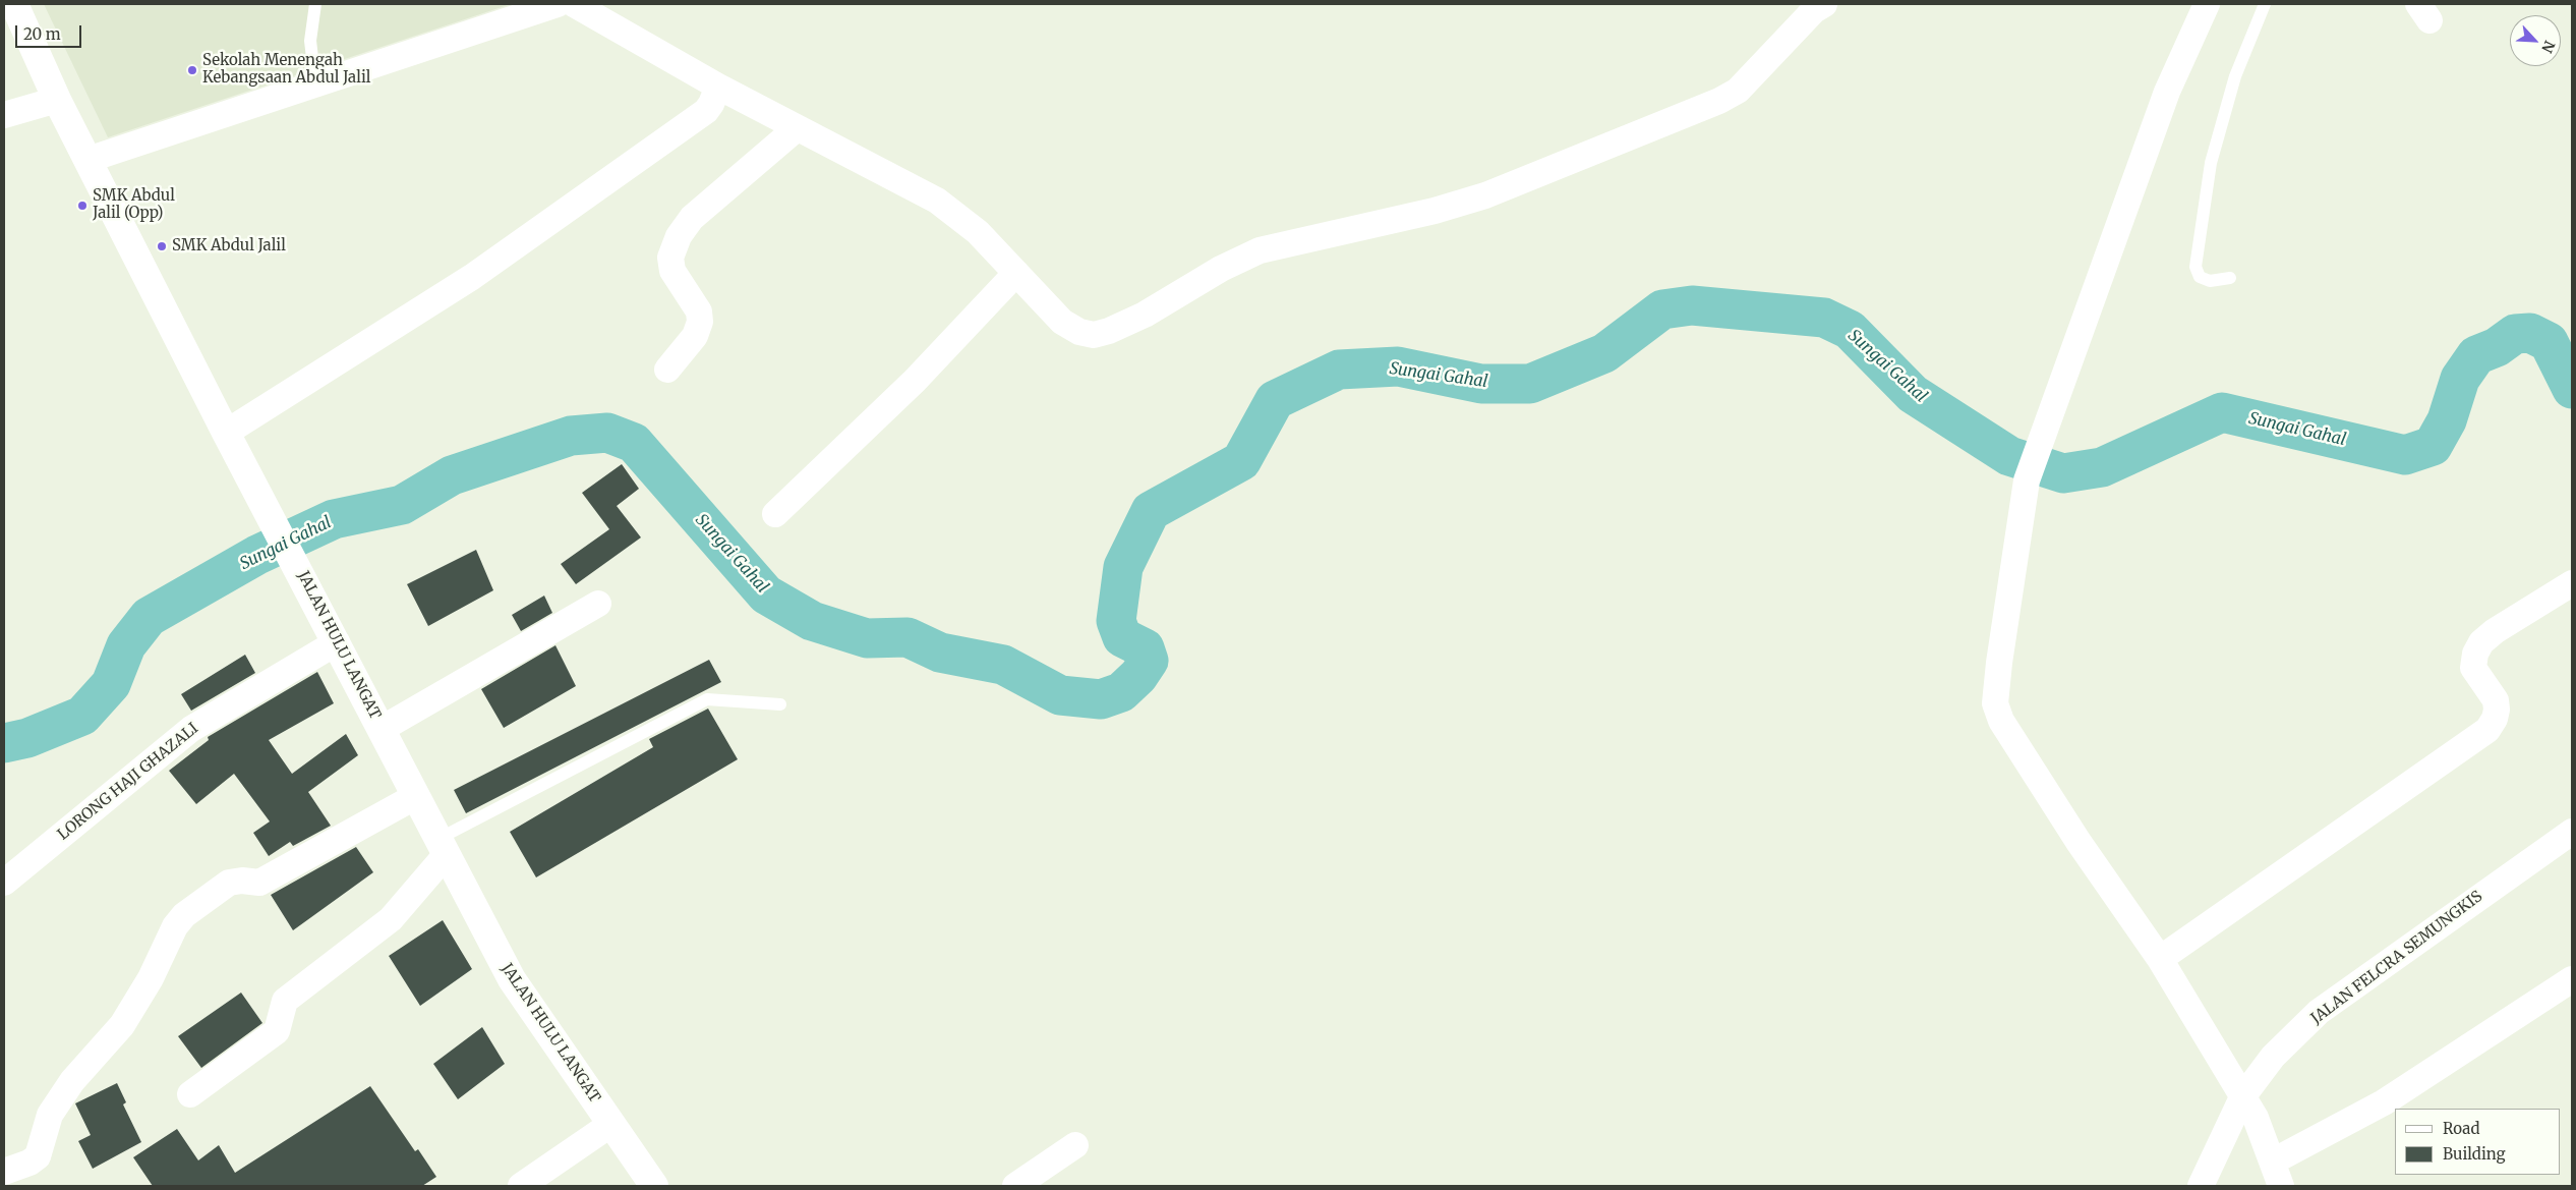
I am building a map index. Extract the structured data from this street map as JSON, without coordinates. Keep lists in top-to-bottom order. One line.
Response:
{"streets":{"street":["JALAN HULU LANGAT","LORONG HAJI GHAZALI","JALAN FELCRA SEMUNGKIS"]},"crossings":[["JALAN HULU LANGAT","LORONG HAJI GHAZALI"]],"water":["Sungai Gahal"],"places":["Sekolah Menengah Kebangsaan Abdul Jalil","SMK Abdul Jalil (Opp)","SMK Abdul Jalil"],"legend":["Road","Building"],"scale_bar":"20 m","north":"bottom right"}
